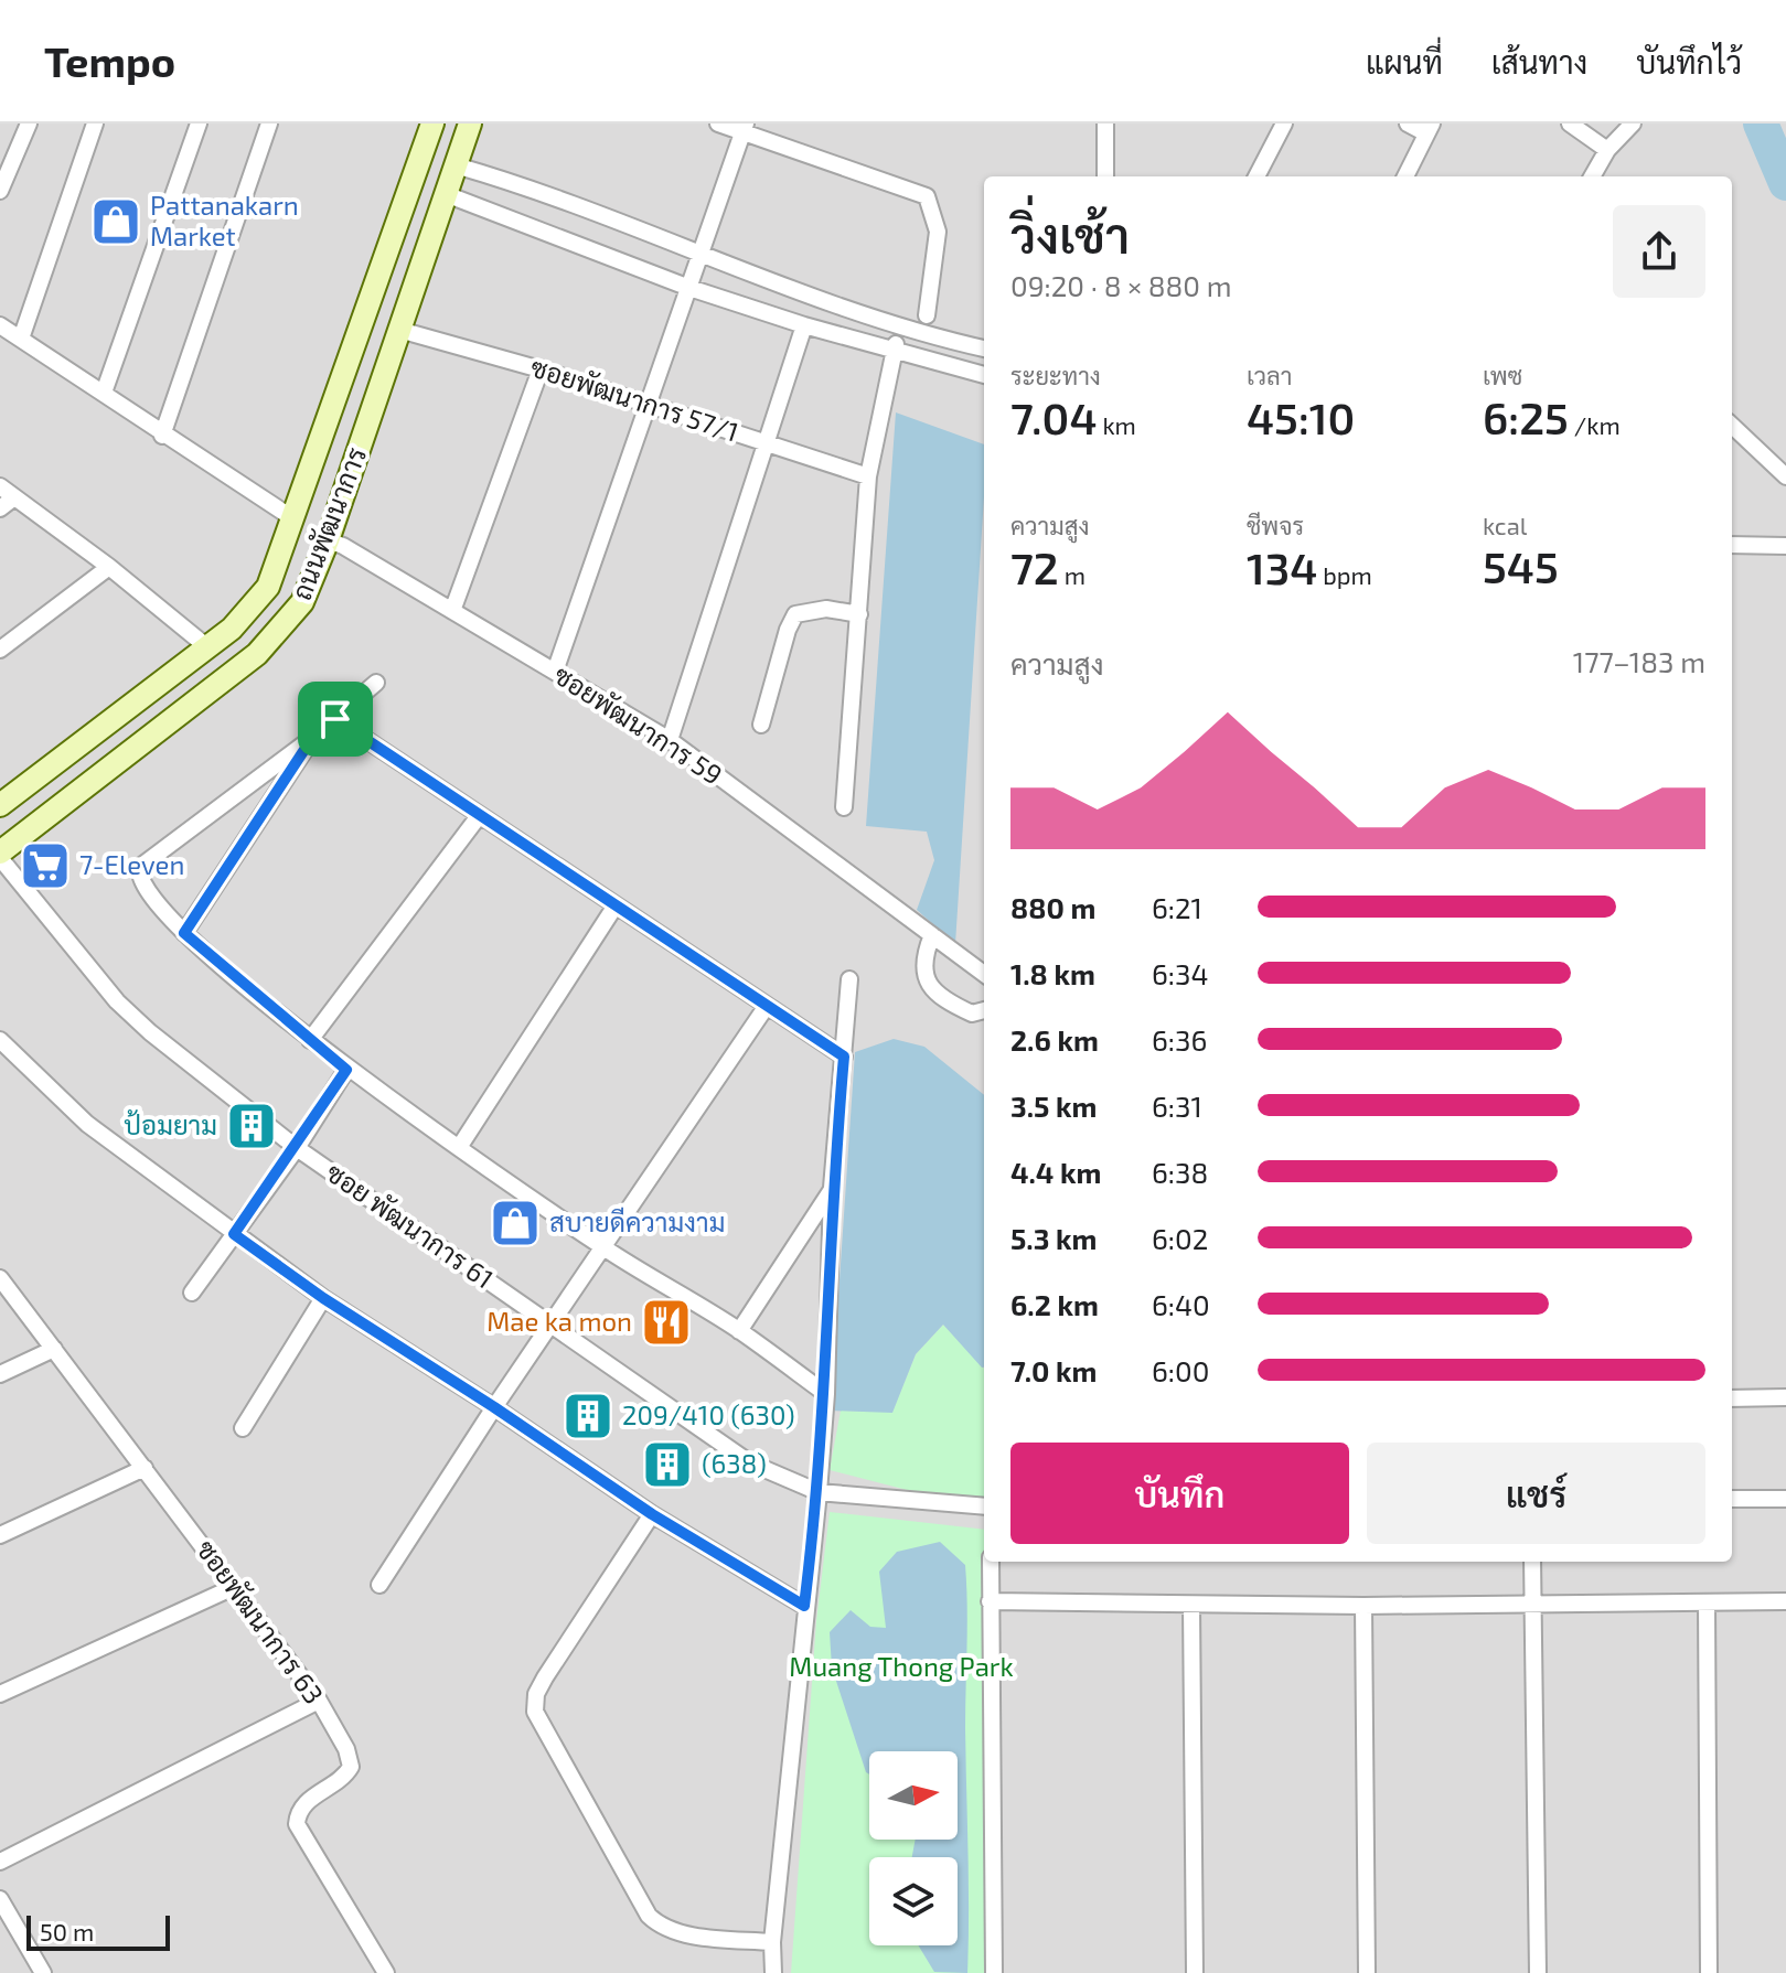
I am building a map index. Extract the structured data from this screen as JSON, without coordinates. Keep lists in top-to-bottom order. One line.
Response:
{"streets":{"main road":["ถนนพัฒนาการ"],"street":["ซอยพัฒนาการ 57/1","ซอยพัฒนาการ 59","ซอย พัฒนาการ 61","ซอยพัฒนาการ 63"]},"crossings":[["ซอยพัฒนาการ 57/1","ถนนพัฒนาการ"],["ถนนพัฒนาการ","ซอยพัฒนาการ 59"],["ถนนพัฒนาการ","ซอย พัฒนาการ 61"]],"parks":["Muang Thong Park"],"places":{"shop":["Pattanakarn Market","สบายดีความงาม"],"supermarket":["7-Eleven"],"building":["ป้อมยาม","209/410 (630)","(638)"],"restaurant":["Mae ka mon"]},"scale_bar":"50 m","north":"right","page":{"header":"Tempo","nav":["แผนที่","เส้นทาง","บันทึกไว้"],"heading":["วิ่งเช้า","09:20 · 8 × 880 m"],"stats":[["ระยะทาง","7.04 km"],["เวลา","45:10"],["เพซ","6:25 /km"],["ความสูง","72 m"],["ชีพจร","134 bpm"],["kcal","545"]],"chart":["ความสูง","177–183 m"],"list":[{"name":"880 m","note":"6:21"},{"name":"1.8 km","note":"6:34"},{"name":"2.6 km","note":"6:36"},{"name":"3.5 km","note":"6:31"},{"name":"4.4 km","note":"6:38"},{"name":"5.3 km","note":"6:02"},{"name":"6.2 km","note":"6:40"},{"name":"7.0 km","note":"6:00"}],"buttons":["บันทึก","แชร์"],"scale":"50 m"}}
